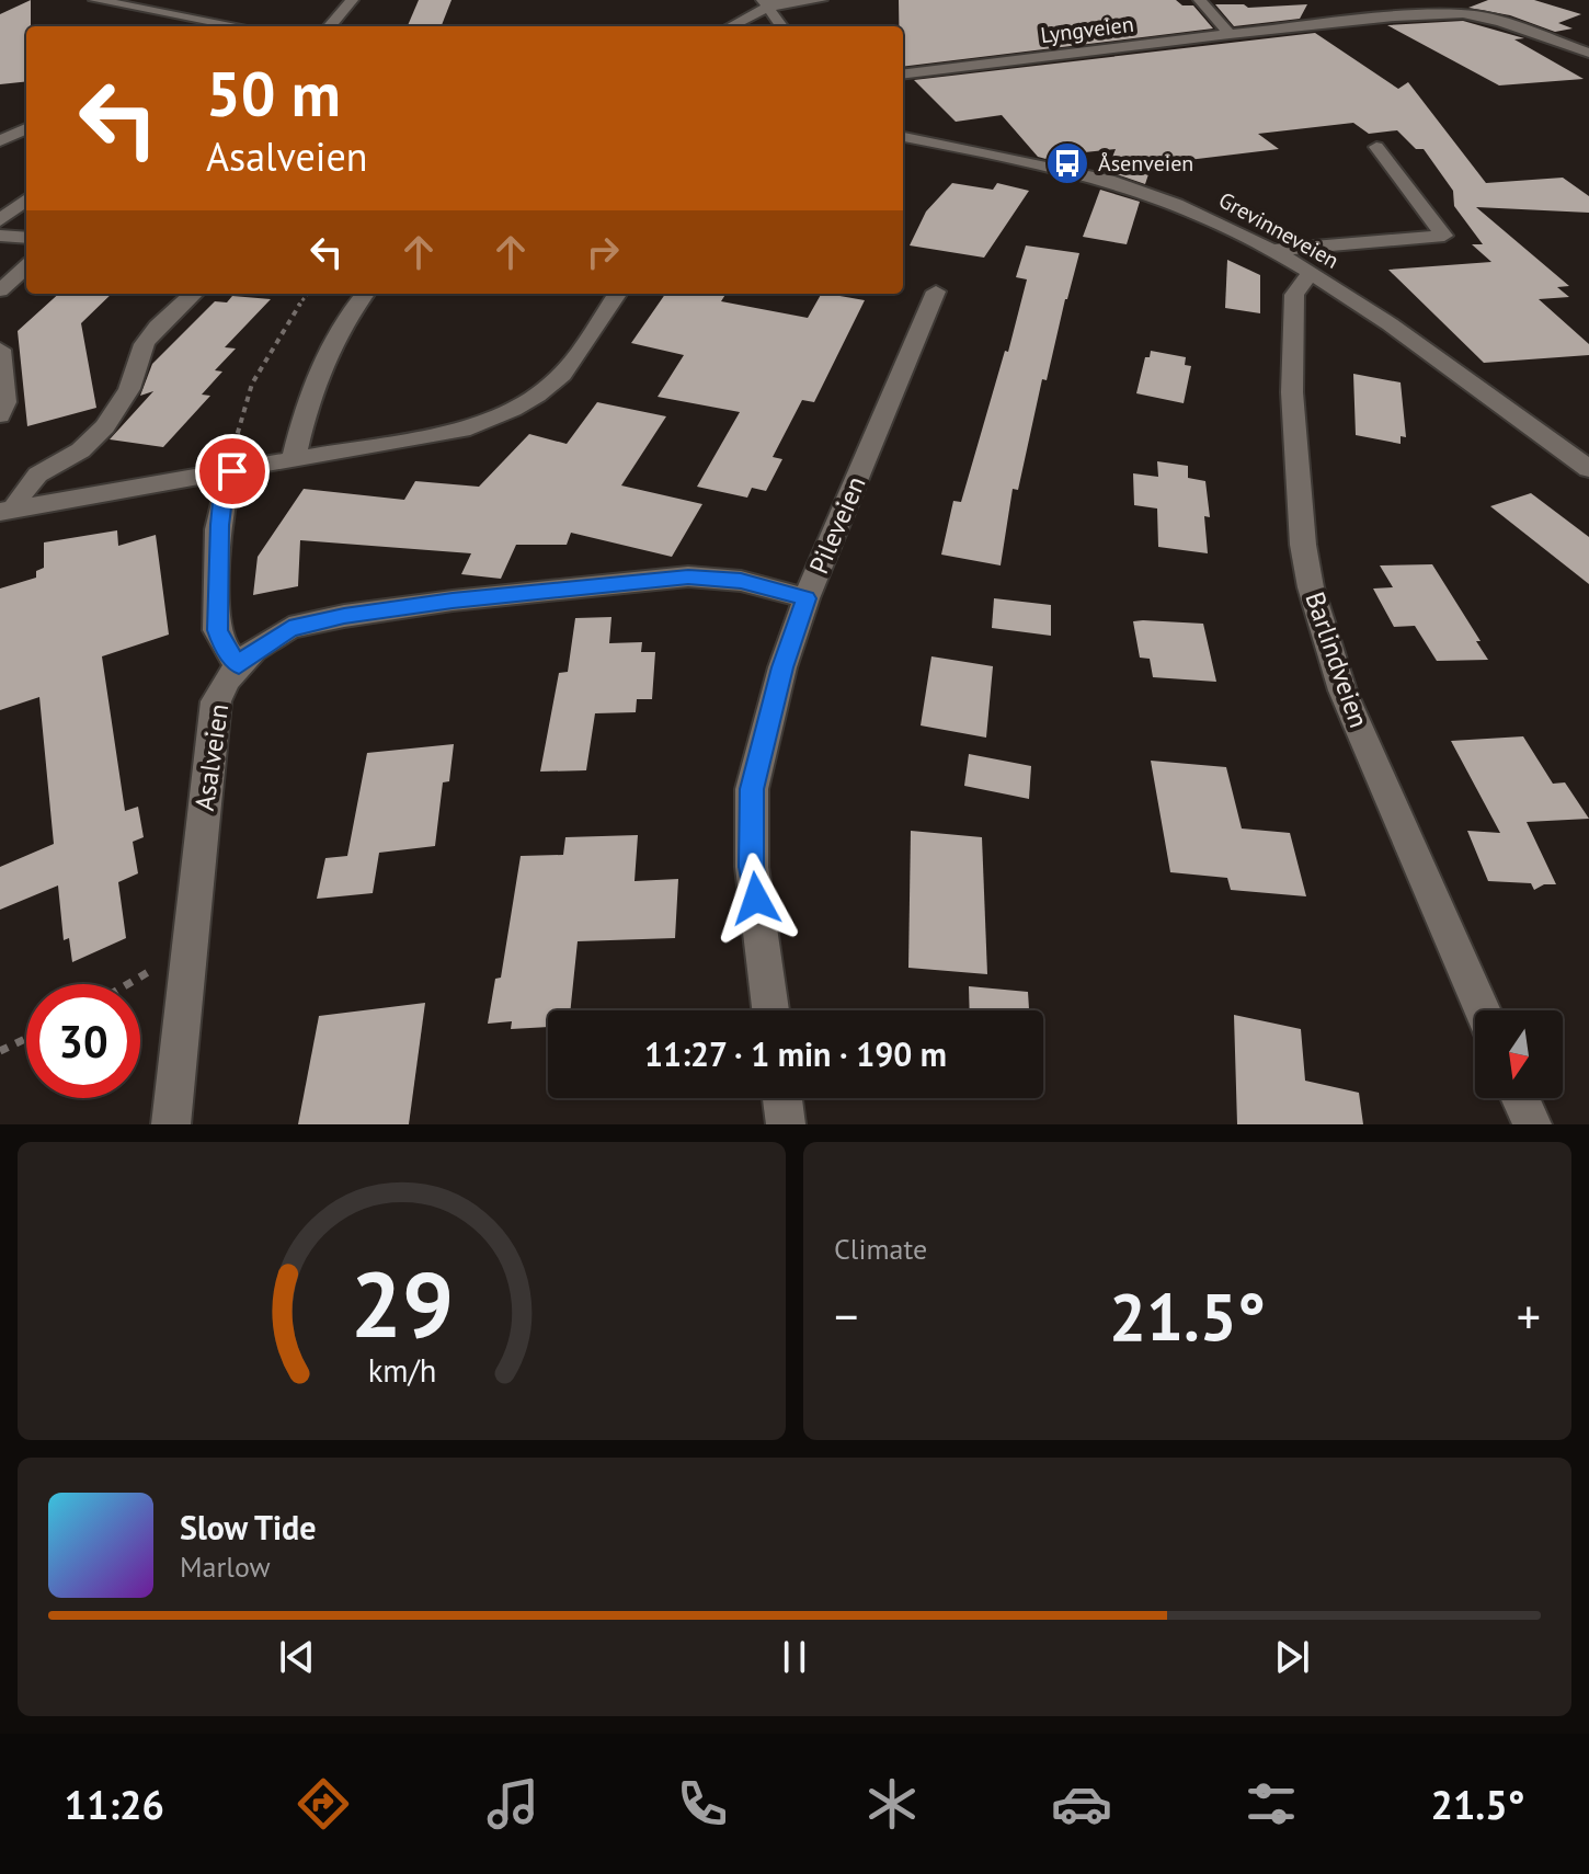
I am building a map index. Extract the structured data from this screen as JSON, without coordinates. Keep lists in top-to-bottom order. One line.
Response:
{"streets":{"street":["Lyngveien","Grevinneveien","Pileveien","Barlindveien","Asalveien"]},"crossings":[["Grevinneveien","Barlindveien"],["Pileveien","Asalveien"]],"places":{"bus stop":["Åsenveien"]},"north":"bottom","page":{"turn":["50 m","Asalveien"],"limit":"30","trip":"11:27 · 1 min · 190 m","tile":"Climate","heat":["−","21.5°","+"],"song":["Slow Tide","Marlow"],"tabs":["11:26","21.5°"],"gauge":["29","km/h"]}}
